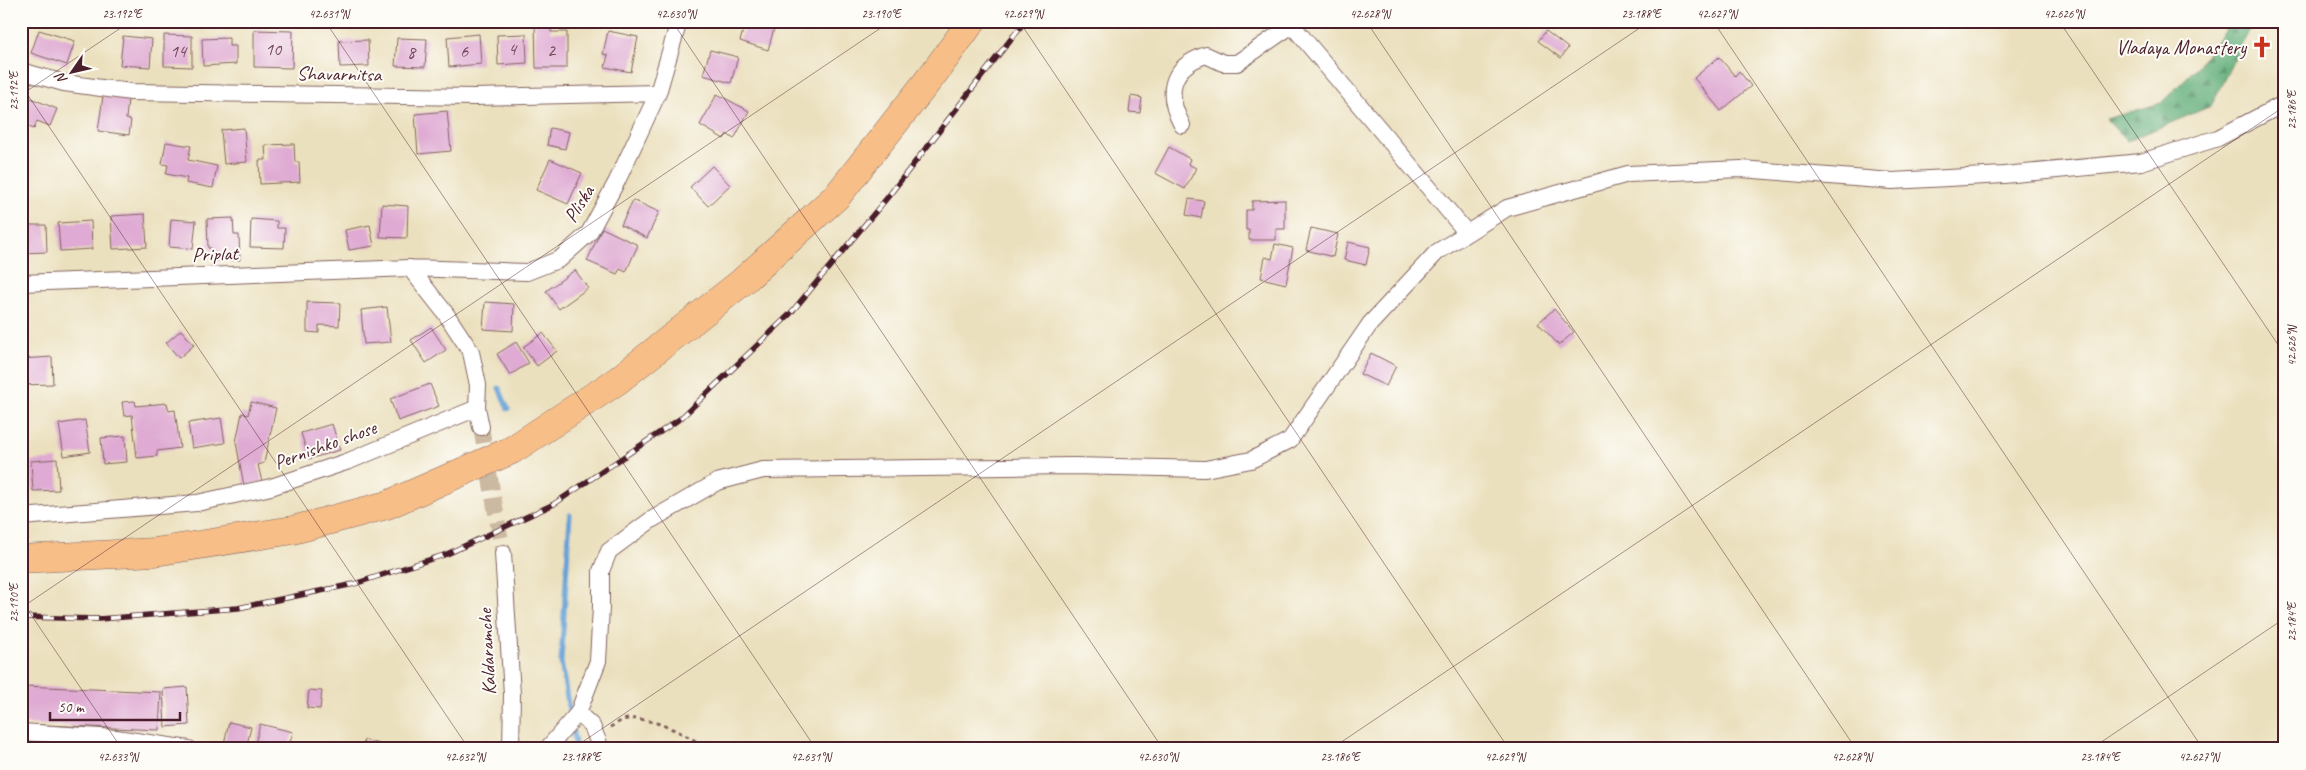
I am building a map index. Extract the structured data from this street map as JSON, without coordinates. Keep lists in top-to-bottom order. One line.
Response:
{"streets":{"street":["Shavarnitsa","Pliska","Priplat","Pernishko shose","Kaldaramche"]},"crossings":[["Shavarnitsa","Pliska"],["Pliska","Priplat"]],"places":{"church":["Vladaya Monastery"]},"house_numbers":["10","4","2","14","6","8"],"scale_bar":"50 m","north":"bottom left","coordinates":["23.192°E","42.631°N","42.630°N","23.190°E","42.629°N","42.628°N","23.188°E","42.627°N","42.626°N","23.186°E","23.184°E","42.633°N","42.632°N"]}
